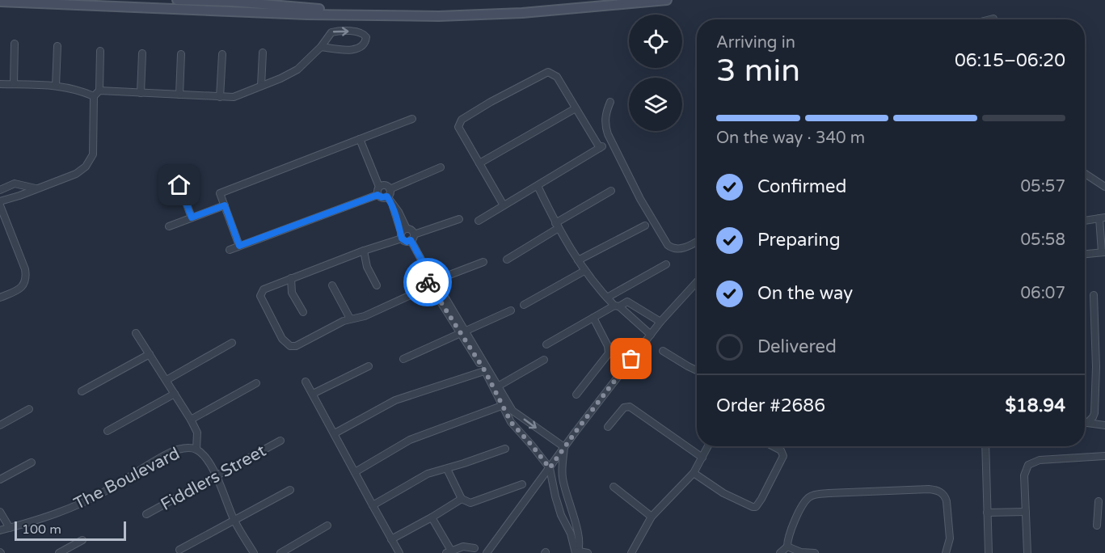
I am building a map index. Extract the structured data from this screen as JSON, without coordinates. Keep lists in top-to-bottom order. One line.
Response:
{"streets":{"street":["Fiddlers Street","The Boulevard"]},"crossings":[["Fiddlers Street","The Boulevard"]],"scale_bar":"100 m","page":{"heading":["3 min","Arriving in","06:15–06:20"],"panel":["Order #2686","$18.94"],"bar":"On the way · 340 m","list":[["Confirmed","05:57"],["Preparing","05:58"],["On the way","06:07"],"Delivered"],"scale":"100 m"}}
